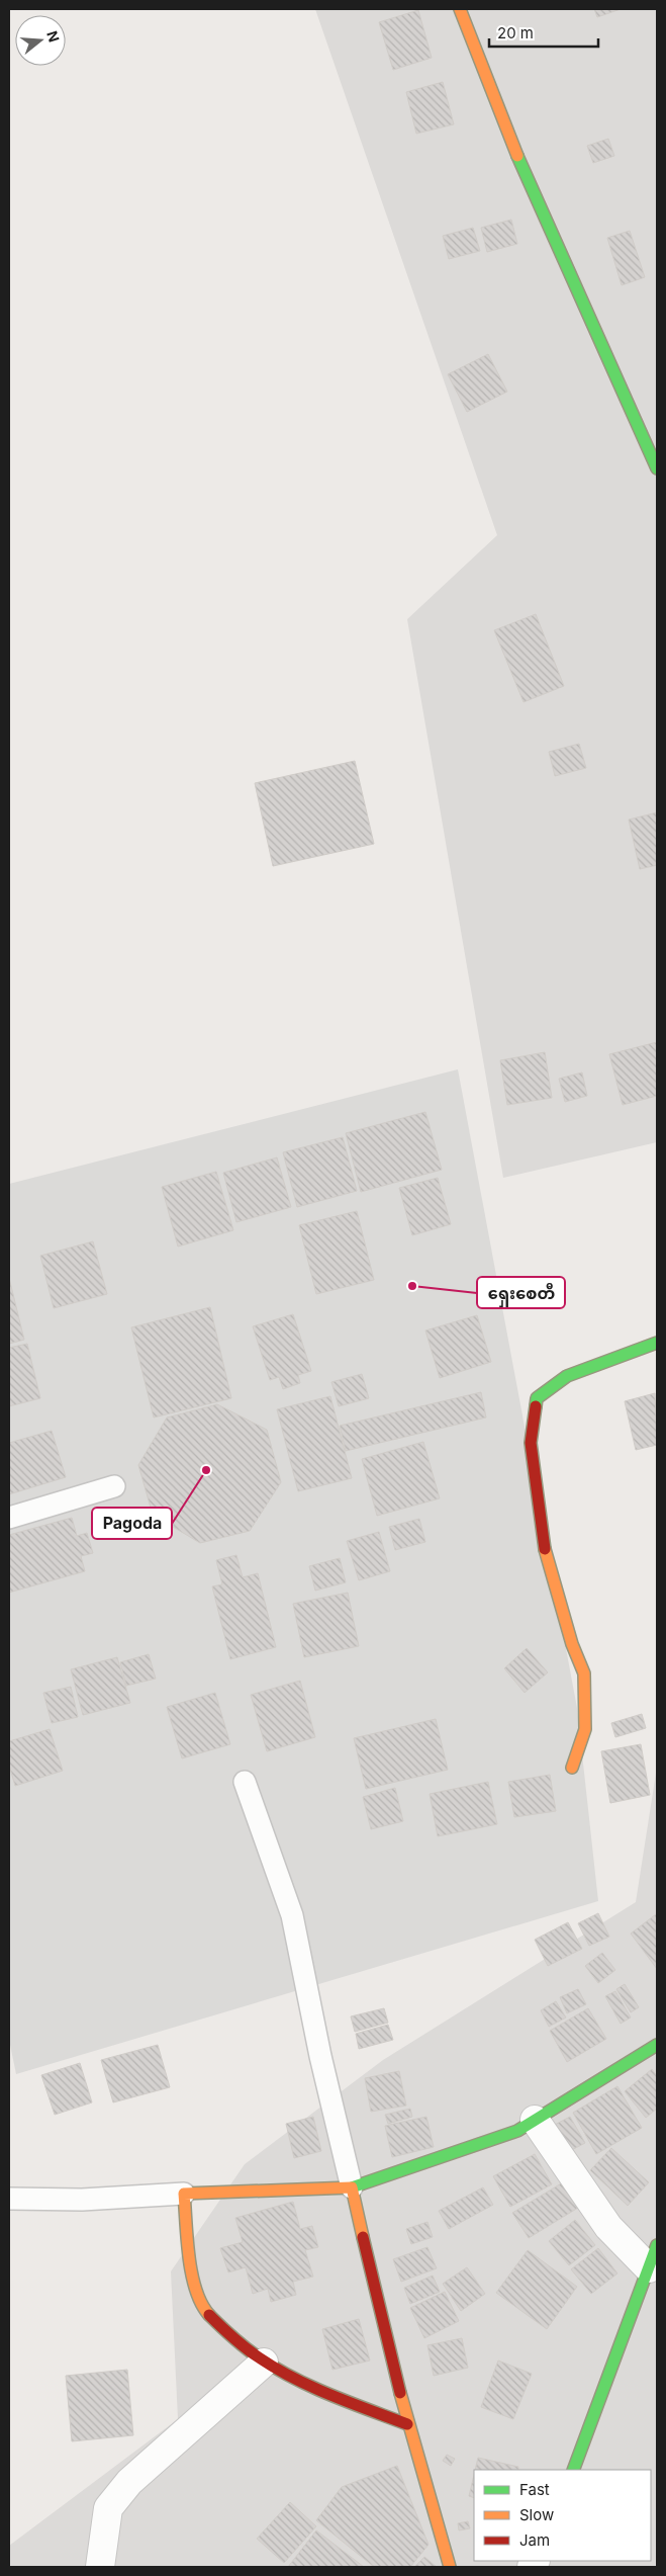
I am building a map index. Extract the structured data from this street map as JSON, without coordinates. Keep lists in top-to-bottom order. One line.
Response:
{"places":["ရှေးစေတီ","Pagoda"],"legend":["Fast","Slow","Jam"],"scale_bar":"20 m","north":"right"}
